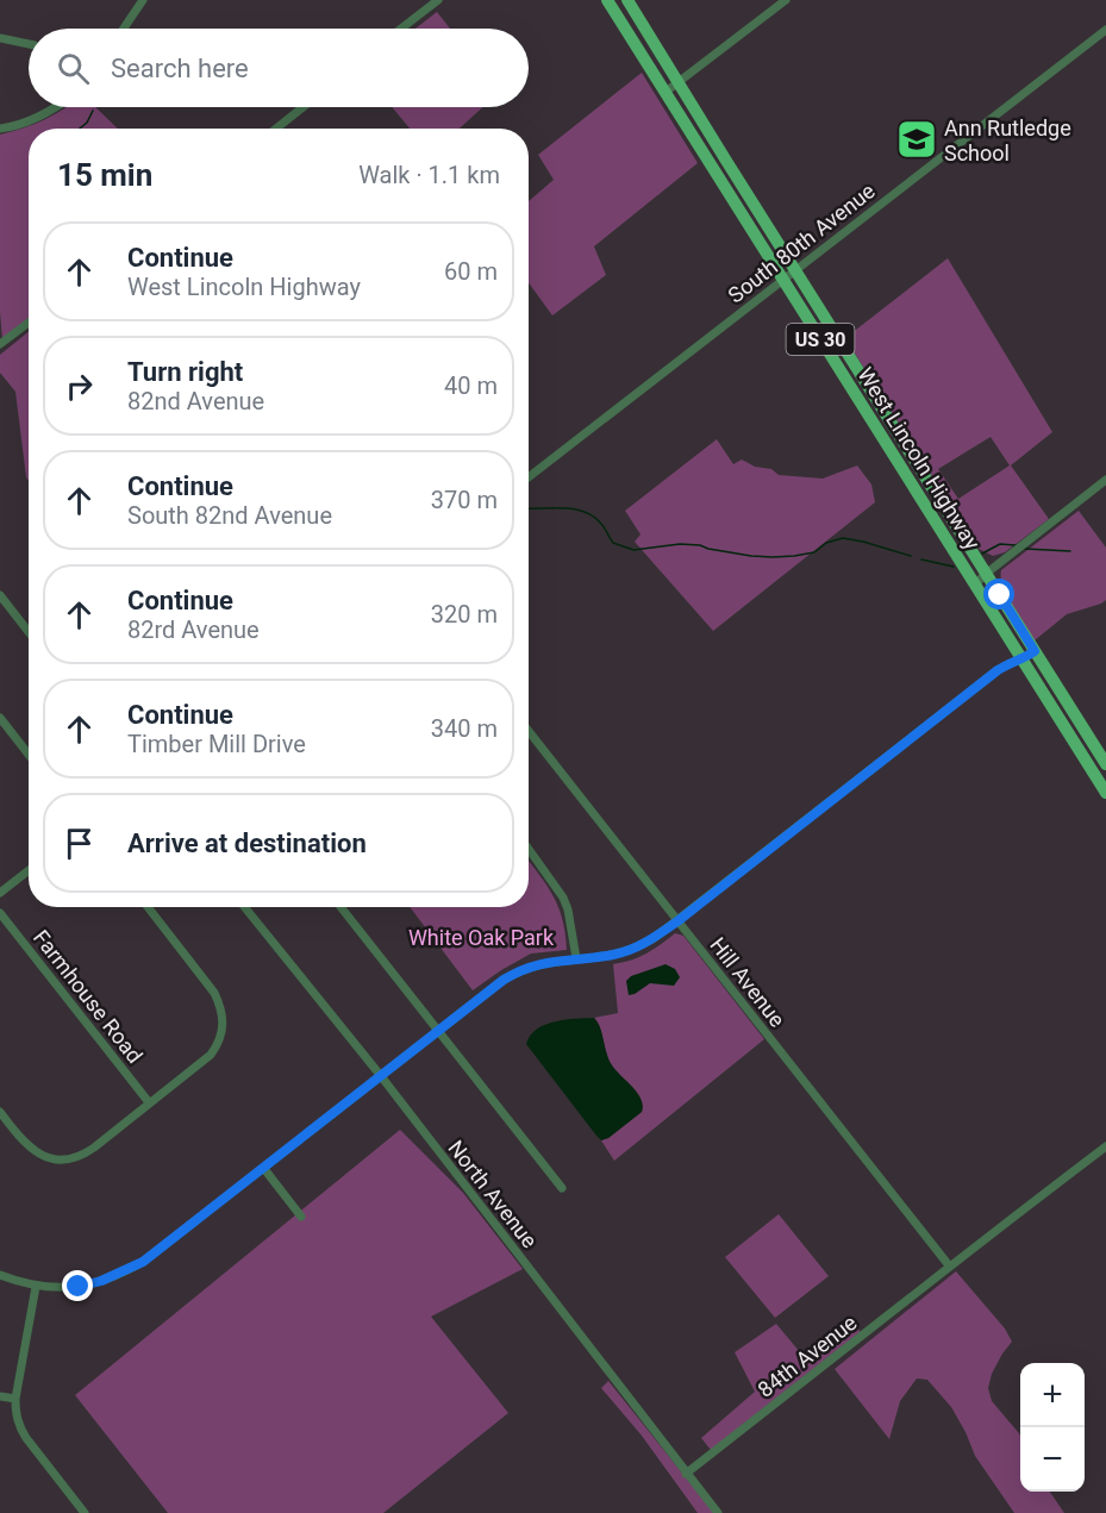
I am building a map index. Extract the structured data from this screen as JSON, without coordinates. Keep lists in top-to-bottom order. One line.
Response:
{"streets":{"main road":["US 30","West Lincoln Highway"],"street":["South 80th Avenue","Hill Avenue","Farmhouse Road","North Avenue","84th Avenue"]},"crossings":[["South 80th Avenue","West Lincoln Highway"],["Hill Avenue","84th Avenue"],["North Avenue","84th Avenue"]],"parks":["White Oak Park"],"places":{"school or university":["Ann Rutledge School"]},"page":{"search":"Search here","heading":["15 min","Walk · 1.1 km"],"list":[["Continue","West Lincoln Highway","60 m"],["Turn right","82nd Avenue","40 m"],["Continue","South 82nd Avenue","370 m"],["Continue","82rd Avenue","320 m"],["Continue","Timber Mill Drive","340 m"],"Arrive at destination"],"map_buttons":["+","−"]}}
